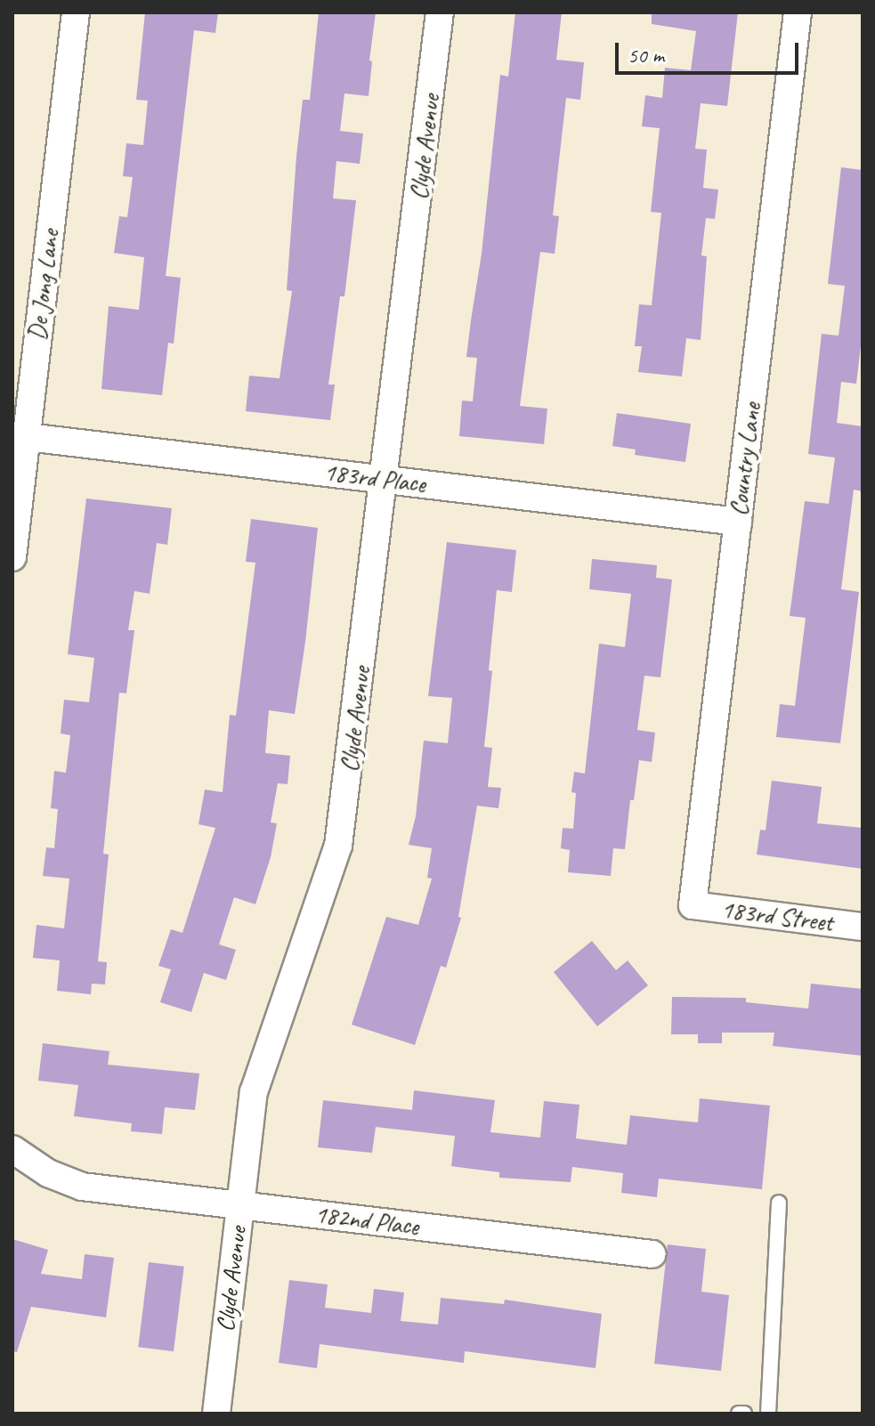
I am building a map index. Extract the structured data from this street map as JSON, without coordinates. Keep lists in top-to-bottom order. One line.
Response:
{"streets":{"street":["Clyde Avenue","De Jong Lane","Country Lane","183rd Place","183rd Street","182nd Place"]},"crossings":[["Clyde Avenue","183rd Place"],["Clyde Avenue","182nd Place"],["De Jong Lane","183rd Place"],["Country Lane","183rd Place"],["Country Lane","183rd Street"]],"scale_bar":"50 m"}
